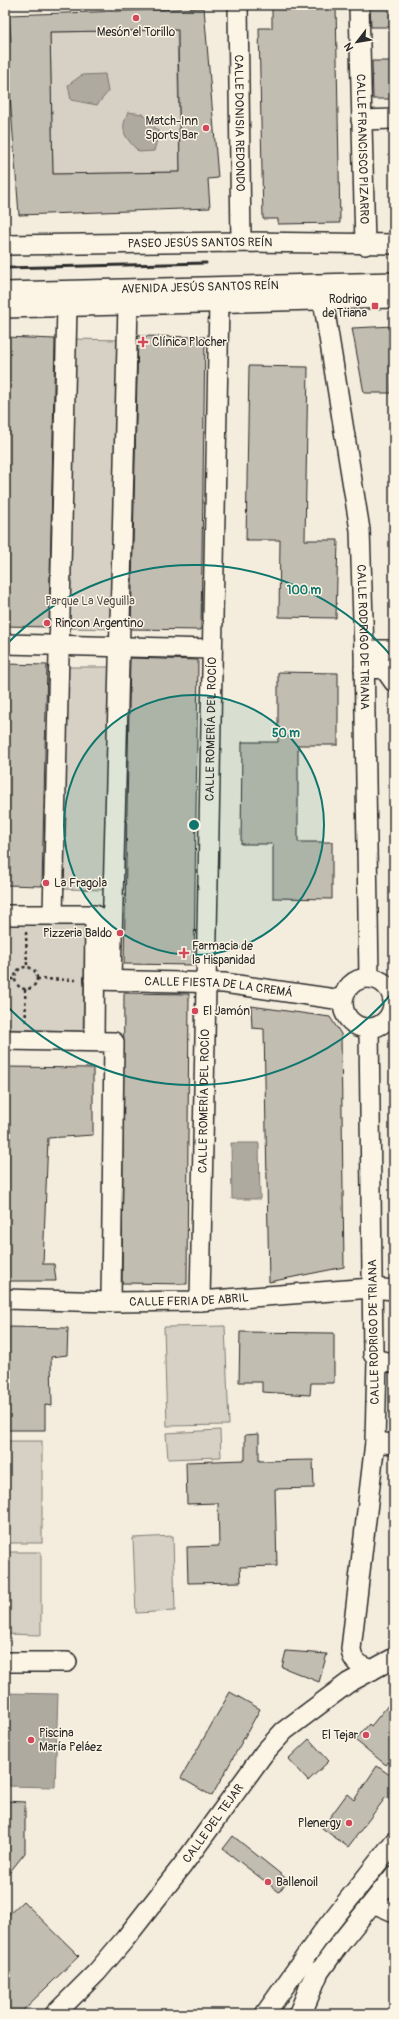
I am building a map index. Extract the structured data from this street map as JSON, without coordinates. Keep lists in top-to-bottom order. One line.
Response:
{"streets":{"street":["CALLE DONISIA REDONDO","CALLE FRANCISCO PIZARRO","PASEO JESÚS SANTOS REÍN","AVENIDA JESÚS SANTOS REÍN","CALLE RODRIGO DE TRIANA","CALLE ROMERÍA DEL ROCÍO","CALLE FIESTA DE LA CREMÁ","CALLE FERIA DE ABRIL","CALLE DEL TEJAR"]},"crossings":[["CALLE DONISIA REDONDO","PASEO JESÚS SANTOS REÍN"],["CALLE FRANCISCO PIZARRO","PASEO JESÚS SANTOS REÍN"],["AVENIDA JESÚS SANTOS REÍN","CALLE RODRIGO DE TRIANA"],["AVENIDA JESÚS SANTOS REÍN","CALLE ROMERÍA DEL ROCÍO"],["CALLE RODRIGO DE TRIANA","CALLE FIESTA DE LA CREMÁ"],["CALLE RODRIGO DE TRIANA","CALLE FERIA DE ABRIL"],["CALLE RODRIGO DE TRIANA","CALLE DEL TEJAR"],["CALLE ROMERÍA DEL ROCÍO","CALLE FIESTA DE LA CREMÁ"],["CALLE ROMERÍA DEL ROCÍO","CALLE FERIA DE ABRIL"]],"parks":["Parque La Veguilla"],"places":{"other":["Mesón el Torillo","Match-Inn Sports Bar","Rincon Argentino","La Fragola","Pizzeria Baldo","El Jamón","El Tejar","Piscina María Peláez","Plenergy","Ballenoil"],"transit":["Rodrigo de Triana"],"health":["Clínica Plocher","Farmacia de la Hispanidad"]},"north":"bottom left","rings":["100 m","50 m"]}
